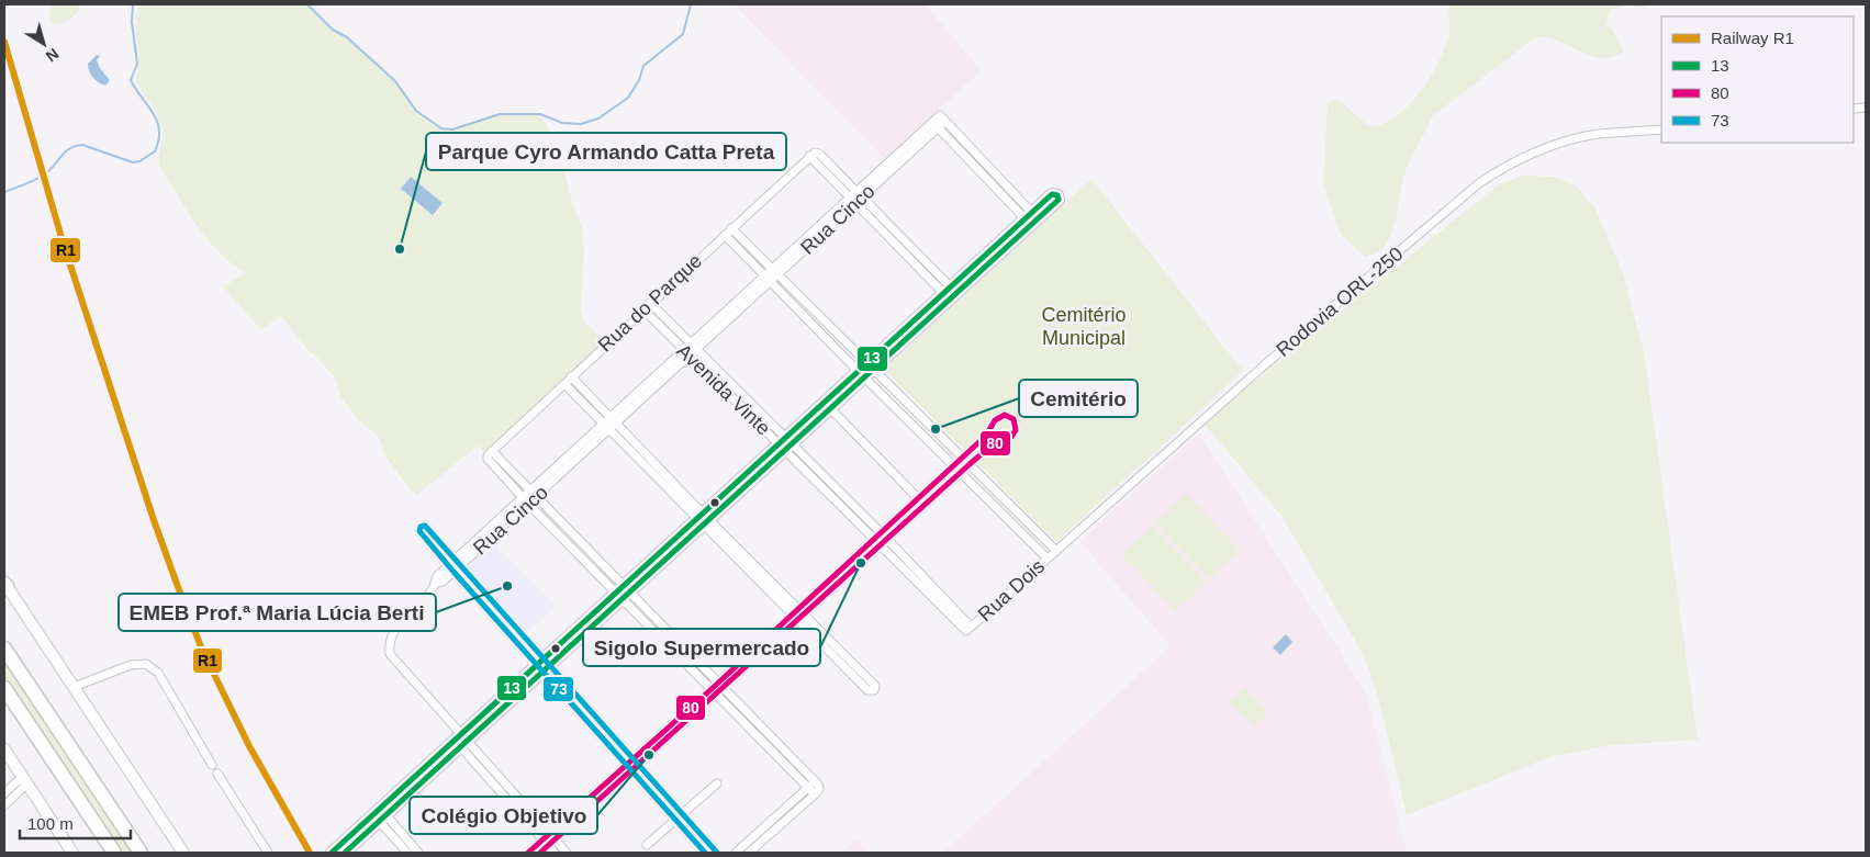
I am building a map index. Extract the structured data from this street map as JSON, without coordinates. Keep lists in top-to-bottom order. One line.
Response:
{"streets":{"street":["Rua Cinco","Rodovia ORL-250","Rua do Parque","Avenida Vinte","Rua Dois"]},"crossings":[["Rua Cinco","Rua do Parque"],["Rua Cinco","Avenida Vinte"],["Rodovia ORL-250","Rua Dois"],["Rua do Parque","Avenida Vinte"],["Avenida Vinte","Rua Dois"]],"parks":["Cemitério Municipal"],"places":["Parque Cyro Armando Catta Preta","Cemitério","Sigolo Supermercado","EMEB Prof.ª Maria Lúcia Berti","Colégio Objetivo"],"lines":["rail line R1","transit line 13","transit line 80","transit line 73"],"legend":["Railway R1","13","80","73"],"scale_bar":"100 m","north":"bottom right"}
